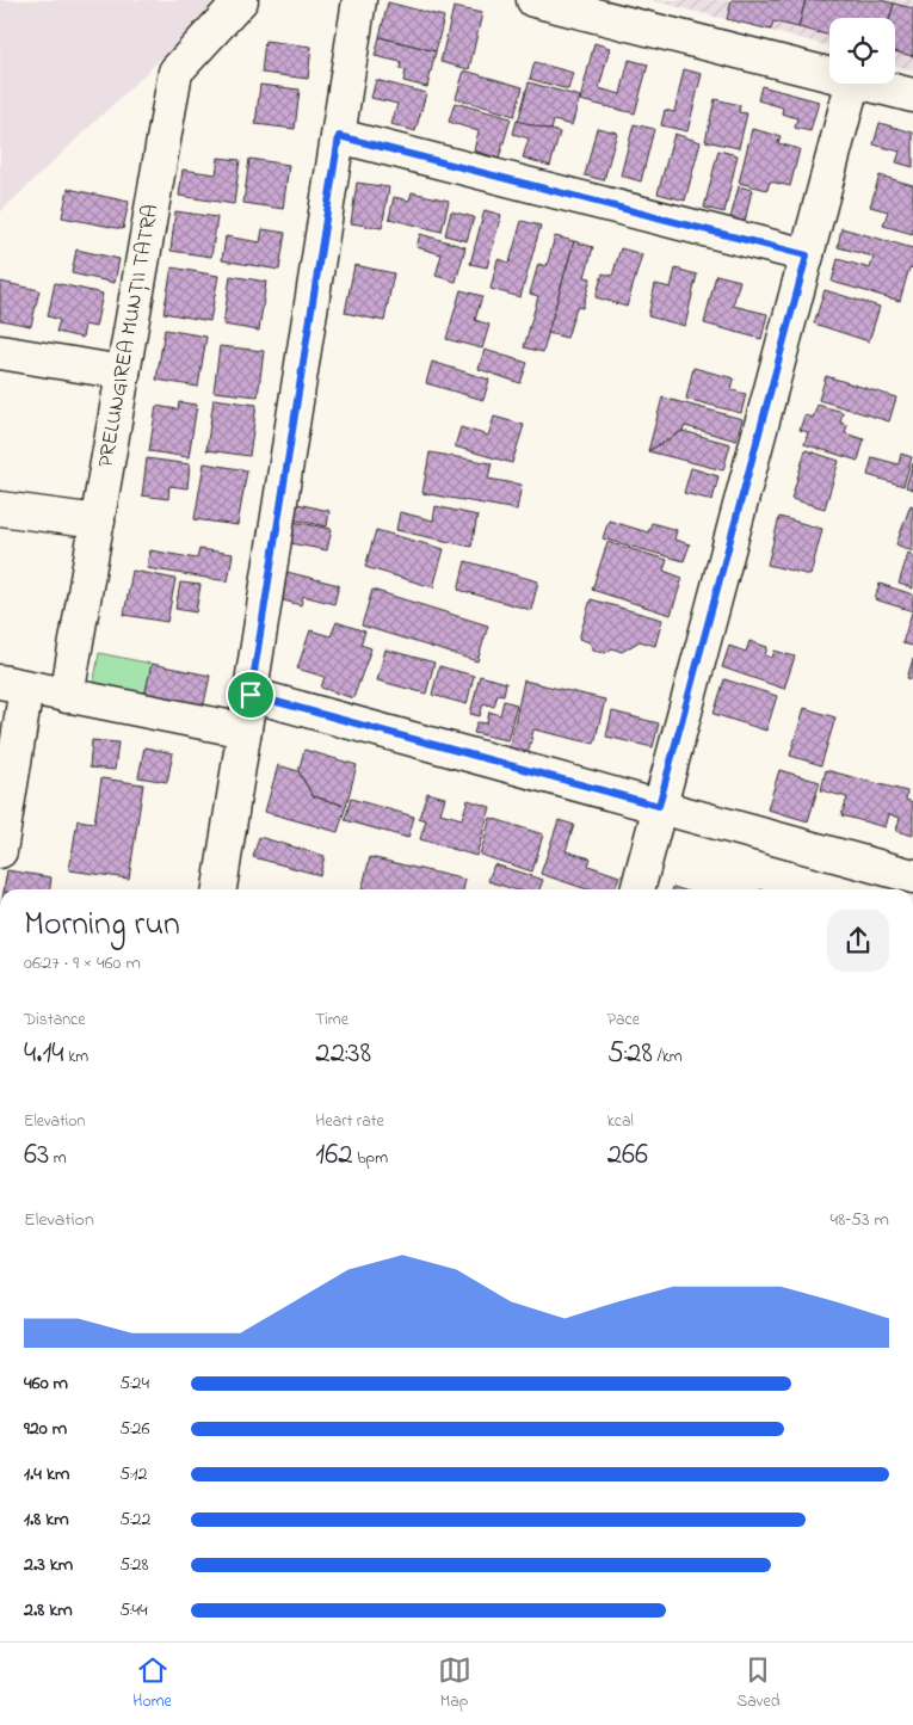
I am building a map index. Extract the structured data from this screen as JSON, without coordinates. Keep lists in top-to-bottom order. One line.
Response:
{"streets":{"street":["PRELUNGIREA MUNȚII TATRA"]},"page":{"heading":["Morning run","06:27 · 9 × 460 m"],"stats":[["Distance","4.14 km"],["Time","22:38"],["Pace","5:28 /km"],["Elevation","63 m"],["Heart rate","162 bpm"],["kcal","266"]],"chart":["Elevation","48–53 m"],"list":[{"name":"460 m","note":"5:24"},{"name":"920 m","note":"5:26"},{"name":"1.4 km","note":"5:12"},{"name":"1.8 km","note":"5:22"},{"name":"2.3 km","note":"5:28"},{"name":"2.8 km","note":"5:44"}],"tabs":["Home","Map","Saved"]}}
